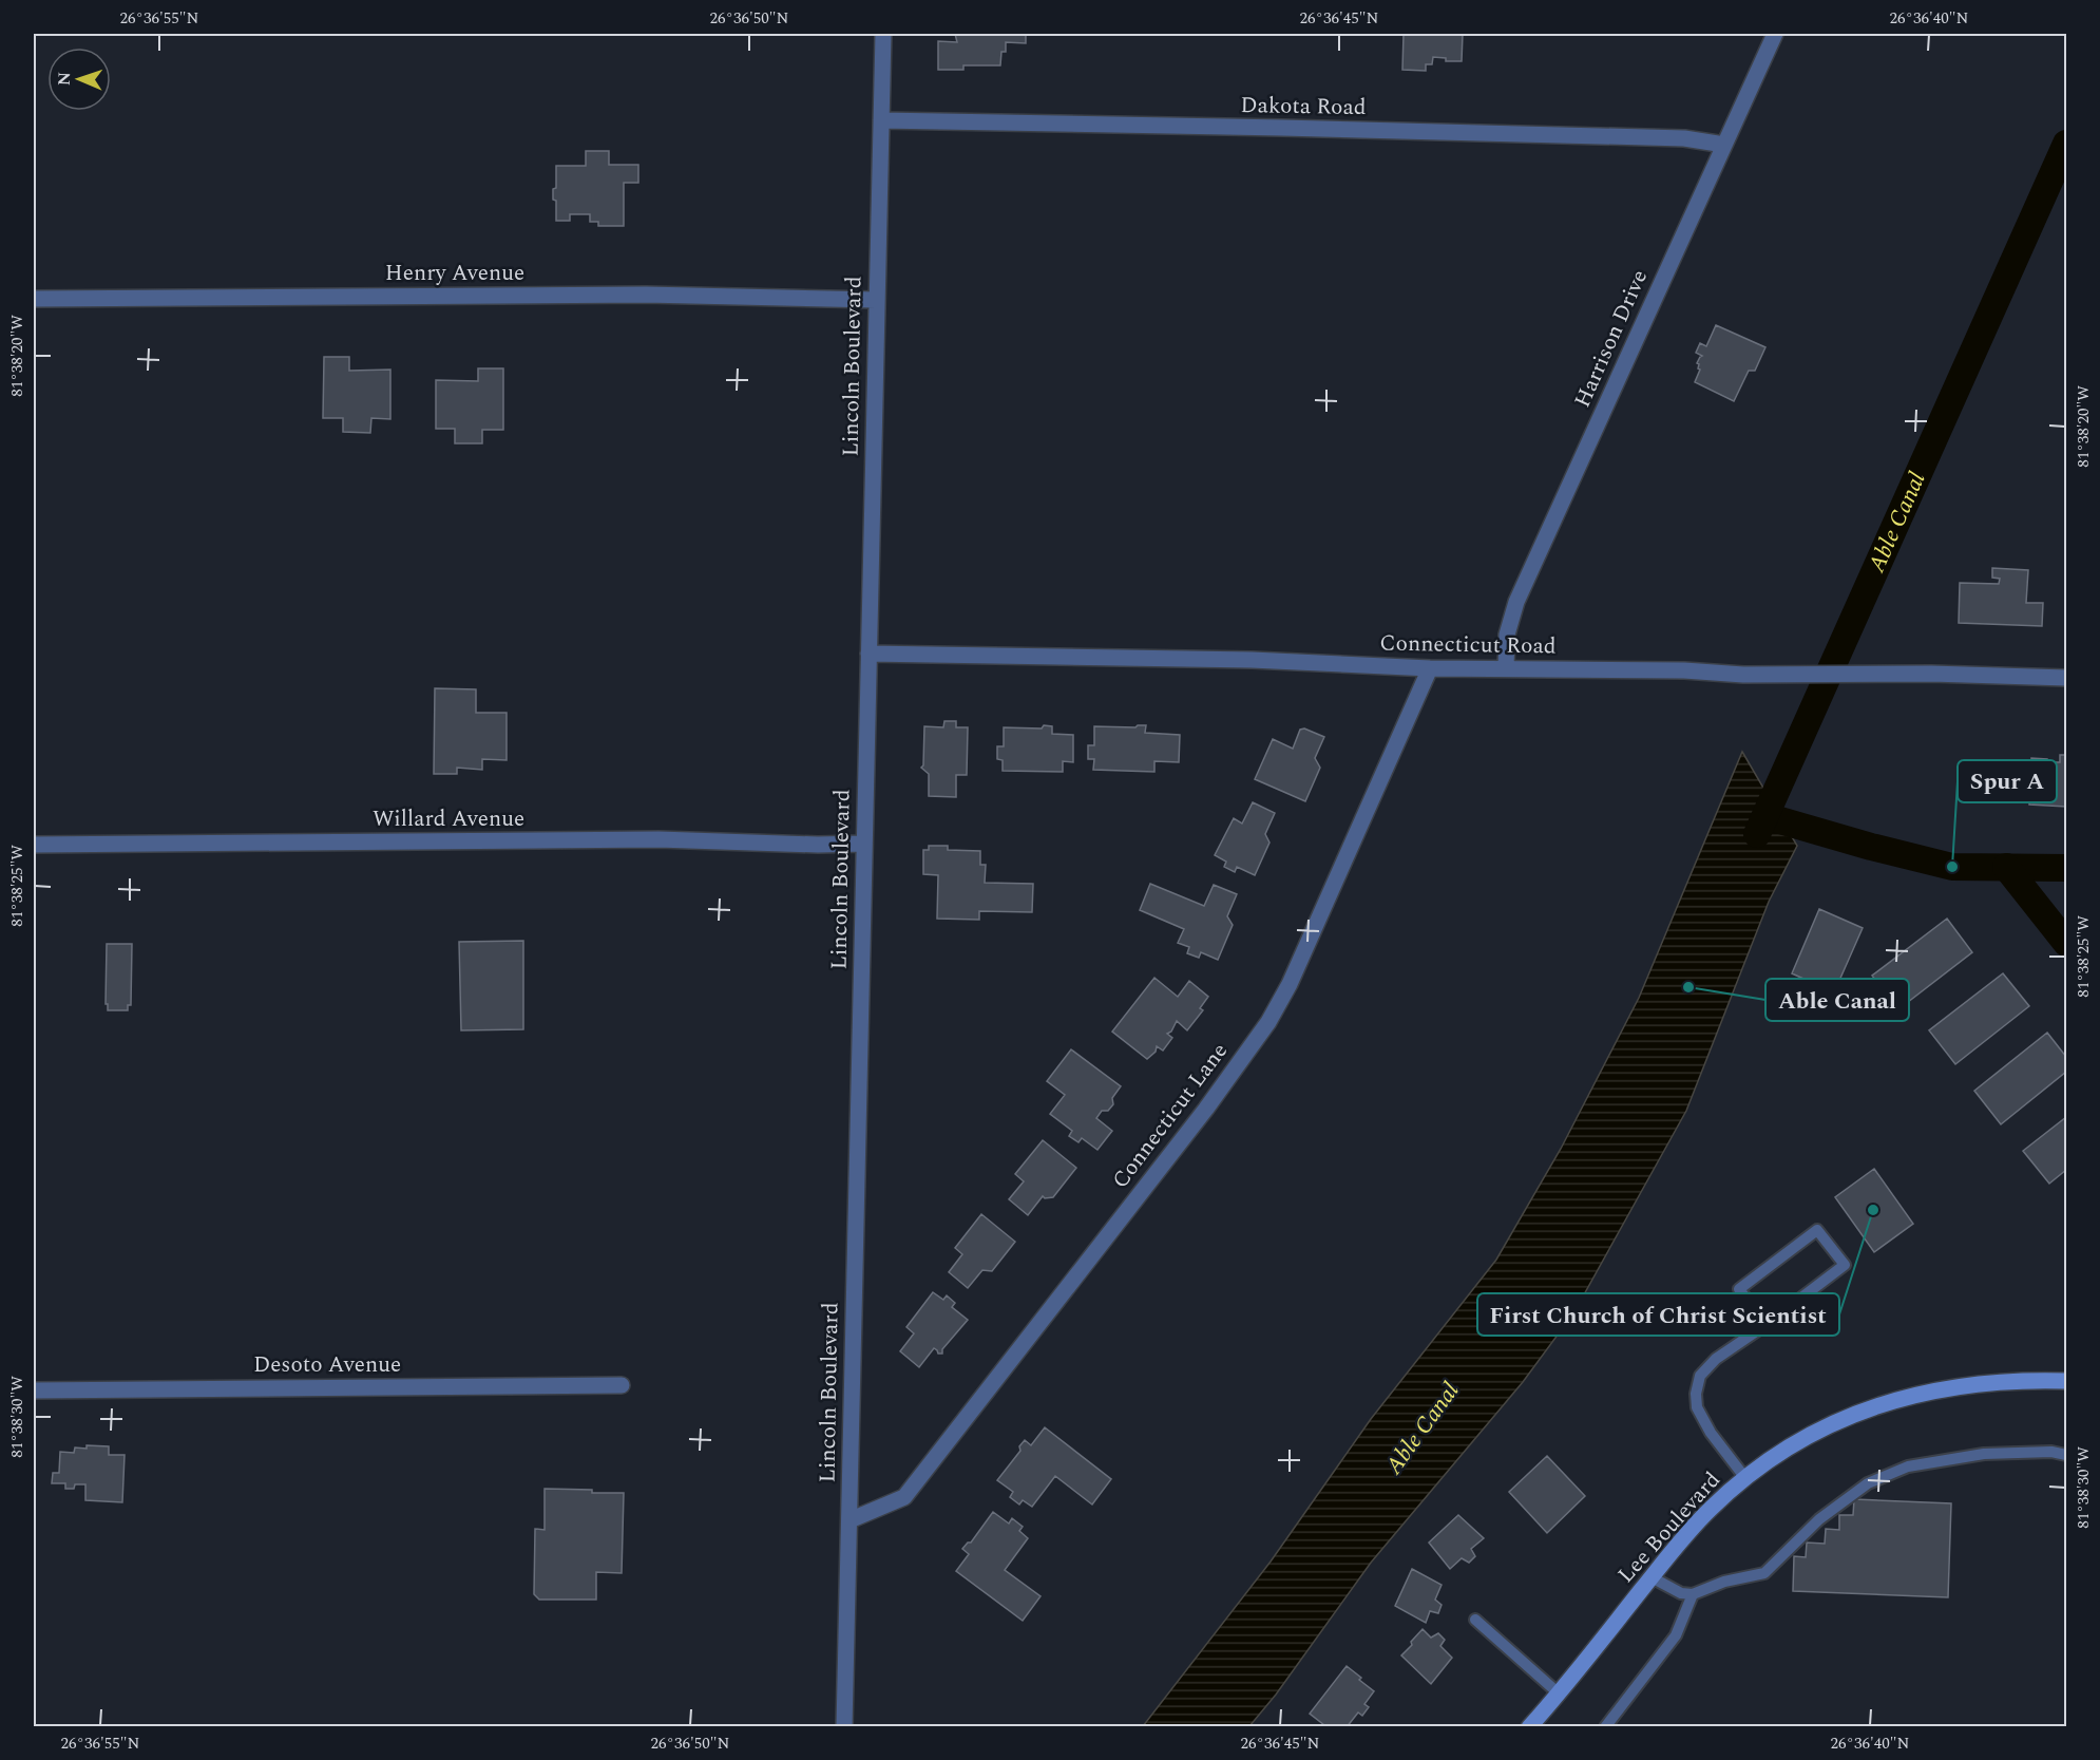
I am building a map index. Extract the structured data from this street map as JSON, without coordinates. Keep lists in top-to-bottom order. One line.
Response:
{"streets":{"main road":["Lee Boulevard"],"street":["Dakota Road","Henry Avenue","Harrison Drive","Lincoln Boulevard","Connecticut Road","Willard Avenue","Connecticut Lane","Desoto Avenue"]},"crossings":[["Dakota Road","Harrison Drive"],["Dakota Road","Lincoln Boulevard"],["Henry Avenue","Lincoln Boulevard"],["Harrison Drive","Connecticut Road"],["Lincoln Boulevard","Connecticut Road"],["Lincoln Boulevard","Willard Avenue"],["Lincoln Boulevard","Connecticut Lane"],["Connecticut Road","Connecticut Lane"]],"water":["Able Canal"],"places":["Spur A","Able Canal","First Church of Christ Scientist"],"north":"left","coordinates":["26°36'55\"N","26°36'50\"N","26°36'45\"N","26°36'40\"N","81°38'20\"W","81°38'25\"W","81°38'30\"W"]}
